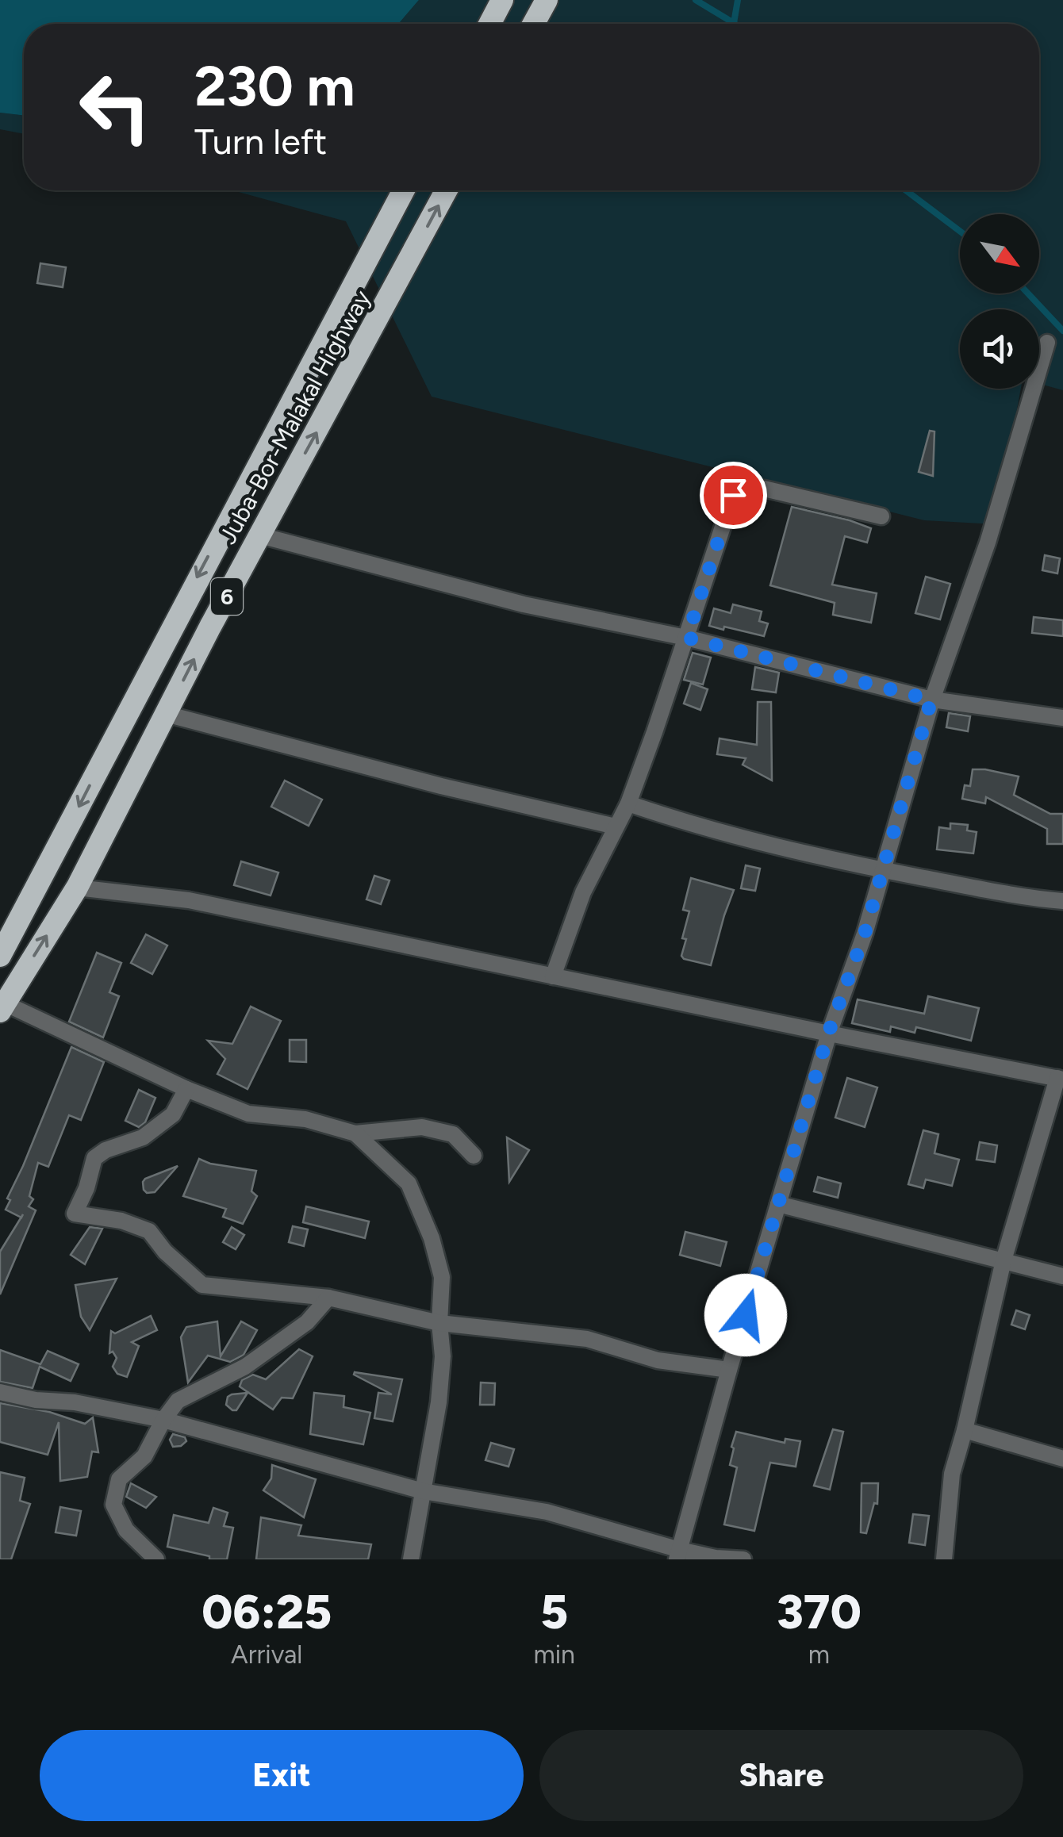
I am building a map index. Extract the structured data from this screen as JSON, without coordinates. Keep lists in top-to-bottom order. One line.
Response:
{"streets":{"highway":["Juba-Bor-Malakal Highway","6"]},"north":"bottom right","page":{"turn":["230 m","Turn left"],"eta":["06:25","Arrival","5","min","370","m"],"buttons":["Exit","Share"]}}
